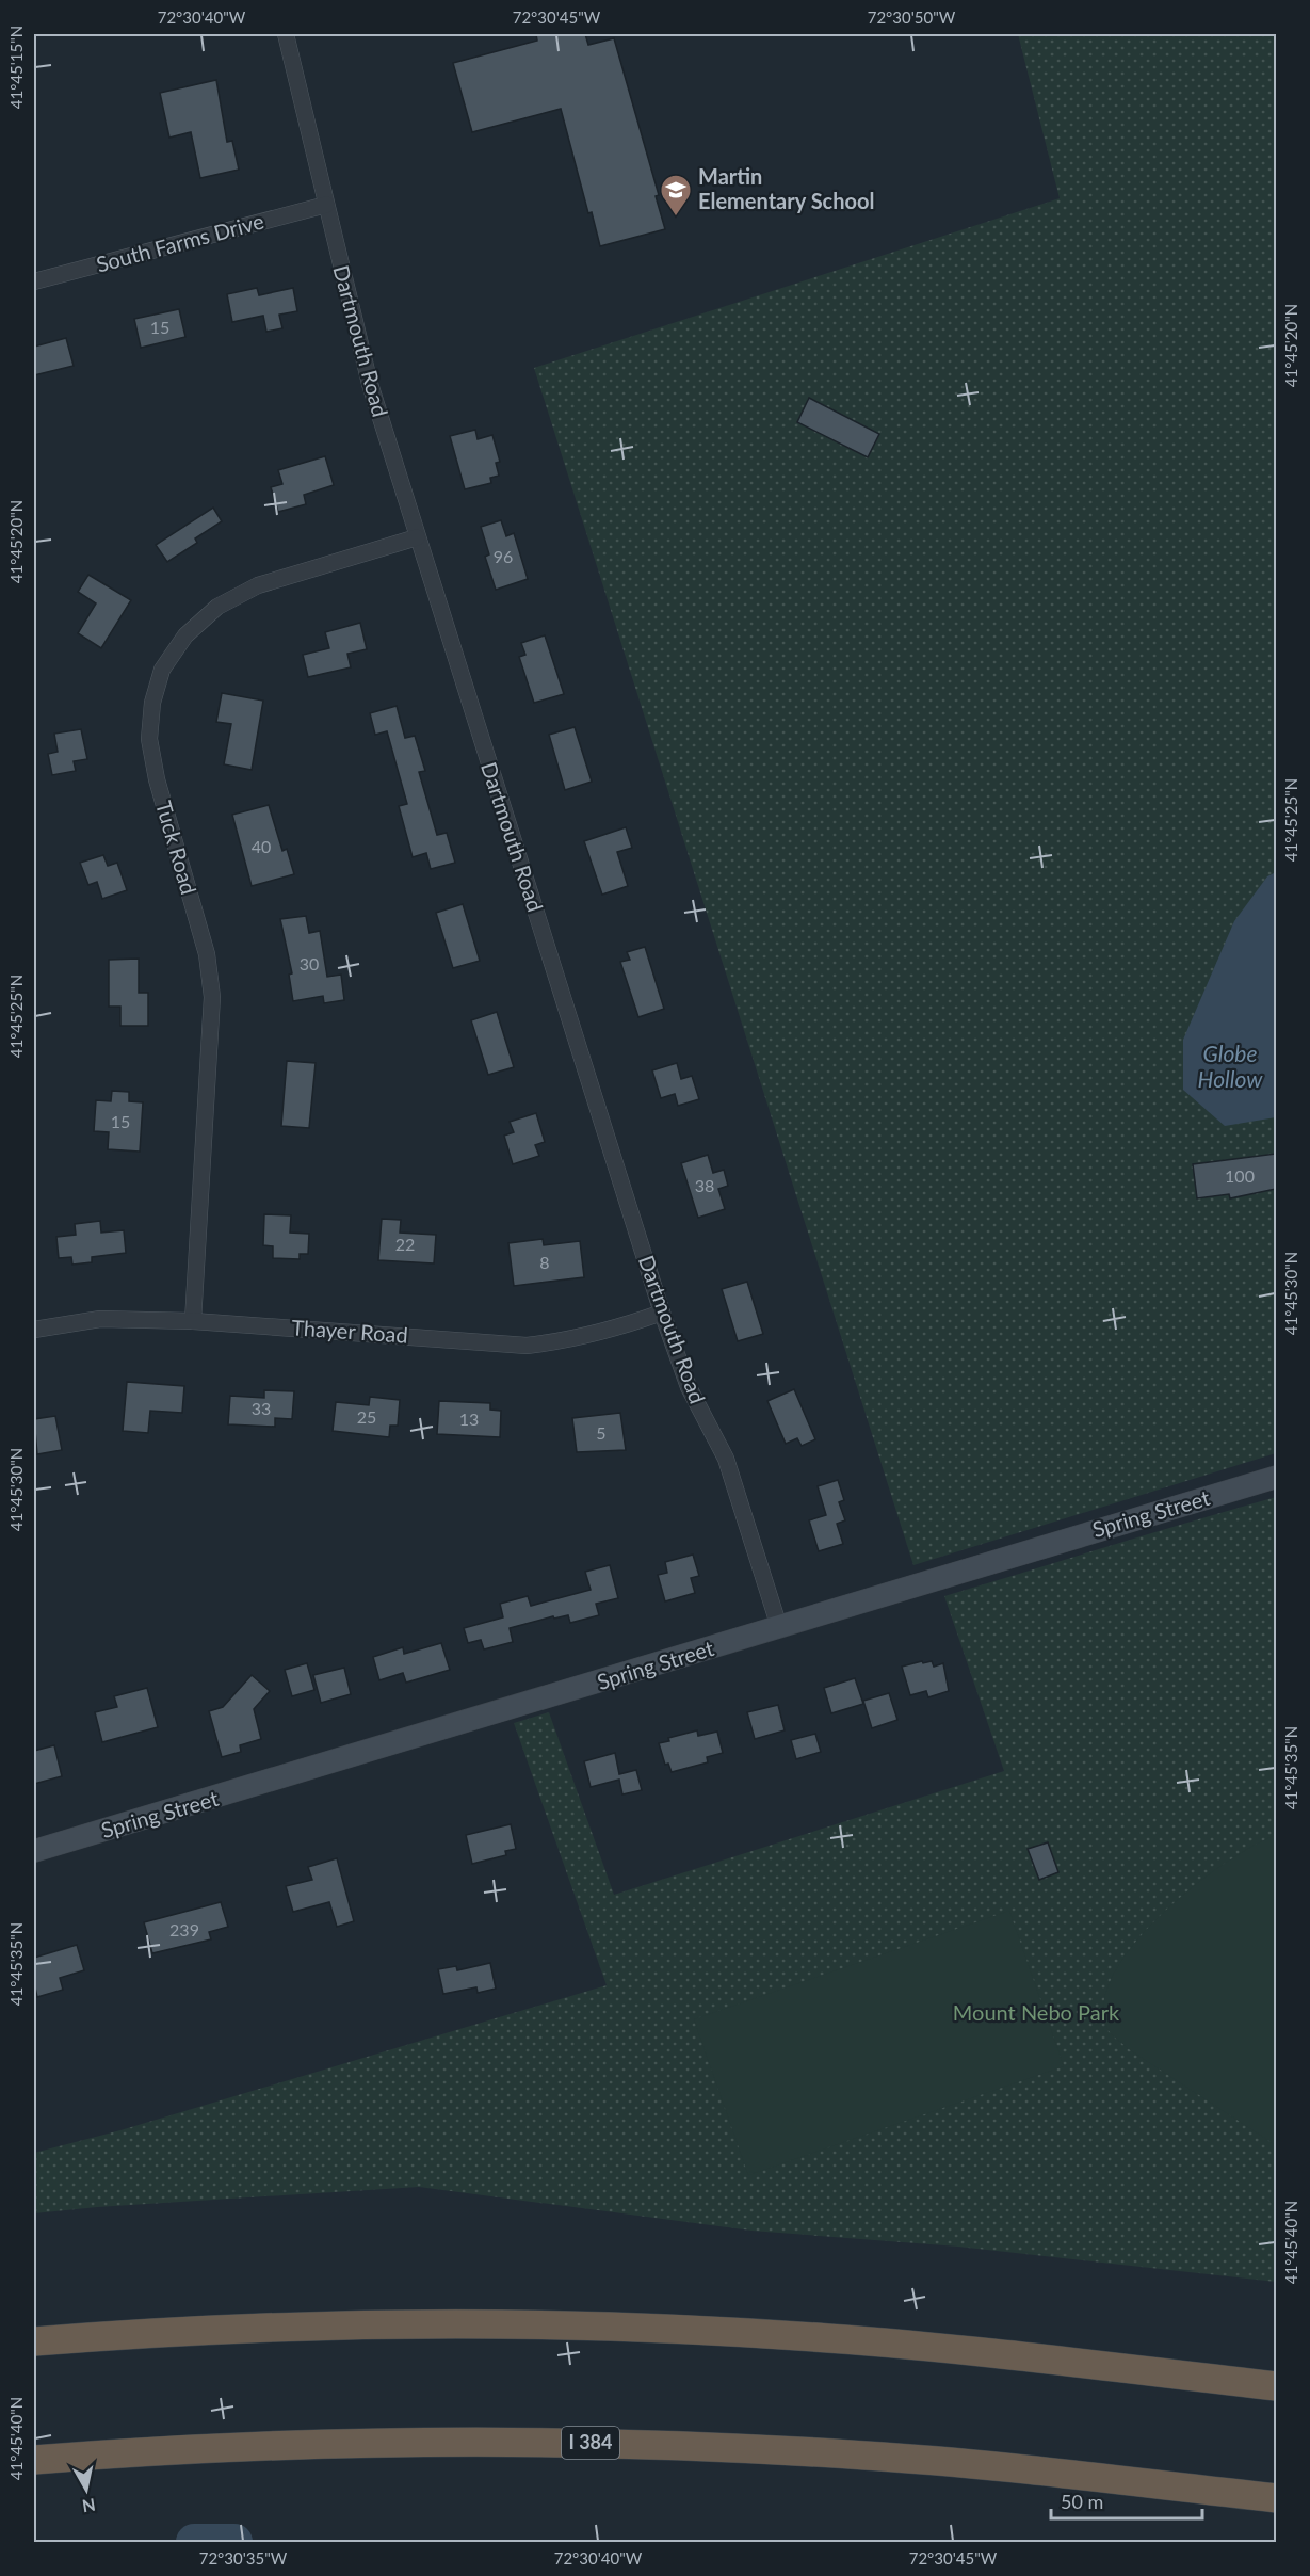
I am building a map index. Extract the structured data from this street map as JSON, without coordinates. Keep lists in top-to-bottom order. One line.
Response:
{"streets":{"highway":["I 384"],"street":["South Farms Drive","Dartmouth Road","Tuck Road","Thayer Road","Spring Street"]},"crossings":[["South Farms Drive","Dartmouth Road"],["Dartmouth Road","Tuck Road"],["Dartmouth Road","Thayer Road"],["Dartmouth Road","Spring Street"],["Tuck Road","Thayer Road"]],"water":["Globe Hollow"],"parks":["Mount Nebo Park"],"places":{"school or university":["Martin Elementary School"]},"house_numbers":["15","96","40","30","15","100","38","22","8","33","25","13","5","239"],"scale_bar":"50 m","north":"bottom","coordinates":["72°30'40\"W","72°30'45\"W","72°30'50\"W","41°45'15\"N","41°45'20\"N","41°45'25\"N","41°45'30\"N","41°45'35\"N","41°45'40\"N","72°30'35\"W"]}
